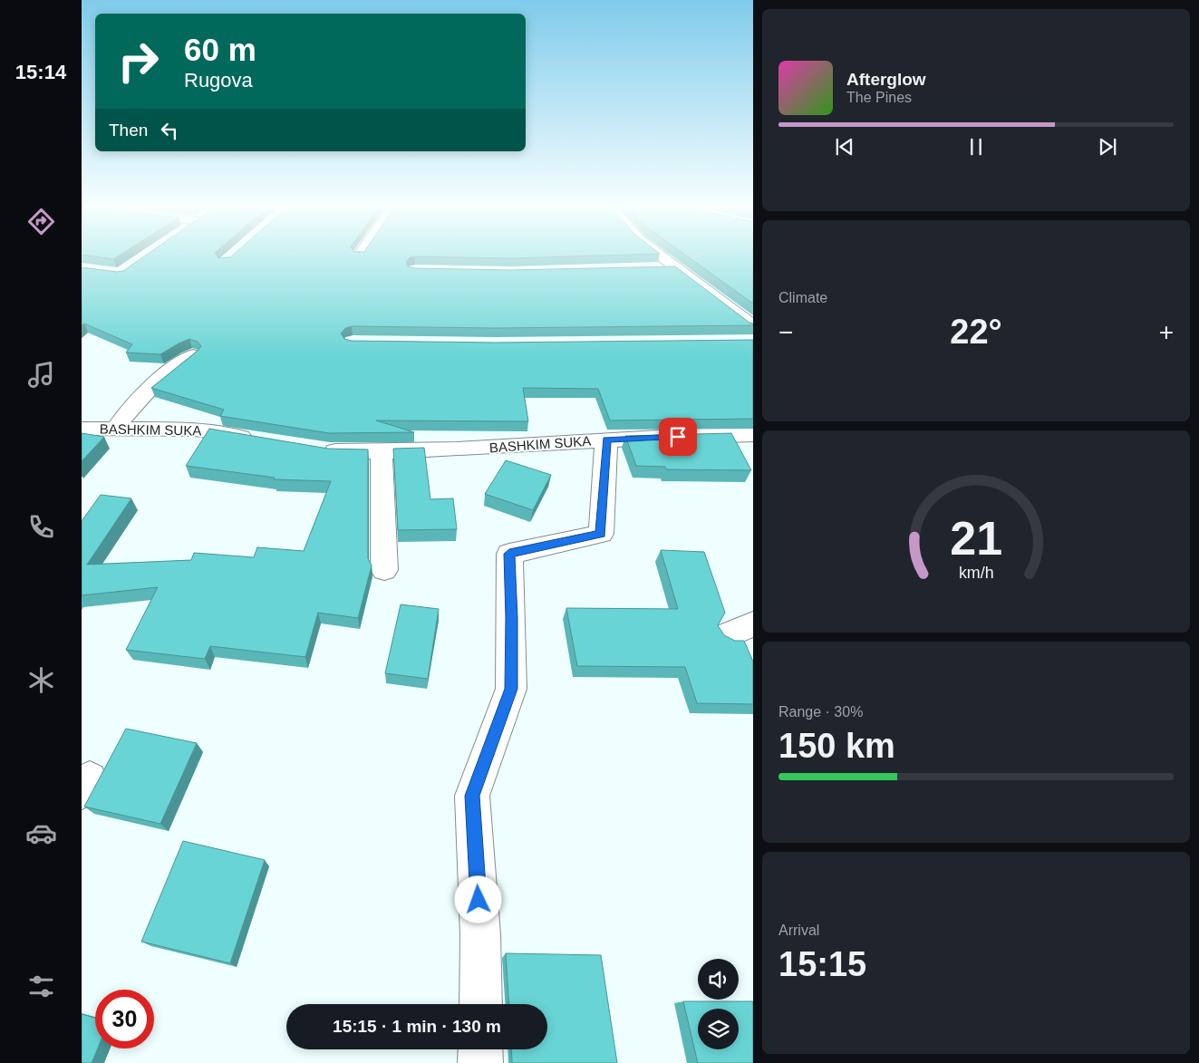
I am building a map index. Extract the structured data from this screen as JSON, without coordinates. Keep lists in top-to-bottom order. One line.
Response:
{"streets":{"street":["BASHKIM SUKA"]},"page":{"tabs":"15:14","turn":["60 m","Rugova"],"song":["Afterglow","The Pines"],"then":"Then","tile":["Climate",["Range · 30%","150 km"],["Arrival","15:15"]],"heat":["−","22°","+"],"limit":"30","trip":"15:15 · 1 min · 130 m","gauge":["21","km/h"]}}
